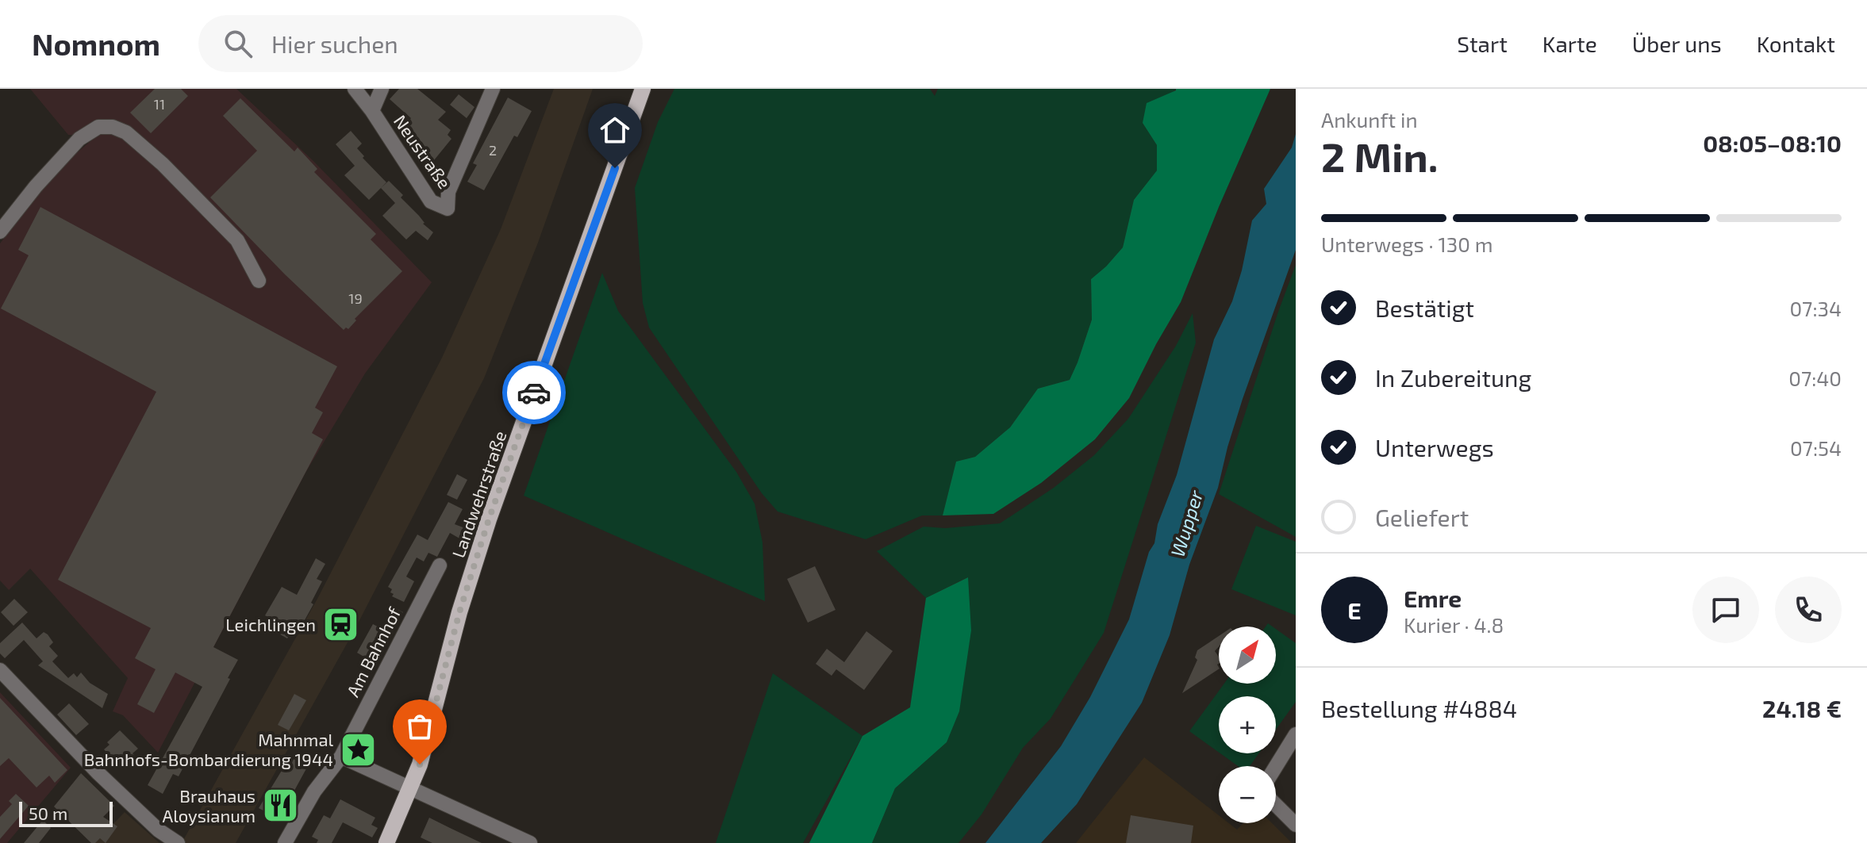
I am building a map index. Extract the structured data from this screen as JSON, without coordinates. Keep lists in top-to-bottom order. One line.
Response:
{"streets":{"main road":["Landwehrstraße"],"street":["Neustraße","Am Bahnhof"]},"water":["Wupper"],"places":{"station":["Leichlingen"],"place":["Mahnmal Bahnhofs-Bombardierung 1944"],"restaurant":["Brauhaus Aloysianum"]},"house_numbers":["11","2","19"],"scale_bar":"50 m","north":"top right","page":{"header":"Nomnom","search":"Hier suchen","nav":["Start","Karte","Über uns","Kontakt"],"heading":["2 Min.","Ankunft in","08:05–08:10"],"panel":["Emre","Kurier · 4.8","Bestellung #4884","24.18 €"],"bar":"Unterwegs · 130 m","list":[["Bestätigt","07:34"],["In Zubereitung","07:40"],["Unterwegs","07:54"],"Geliefert"],"round":"E","map_buttons":["+","−"],"scale":"50 m"}}
